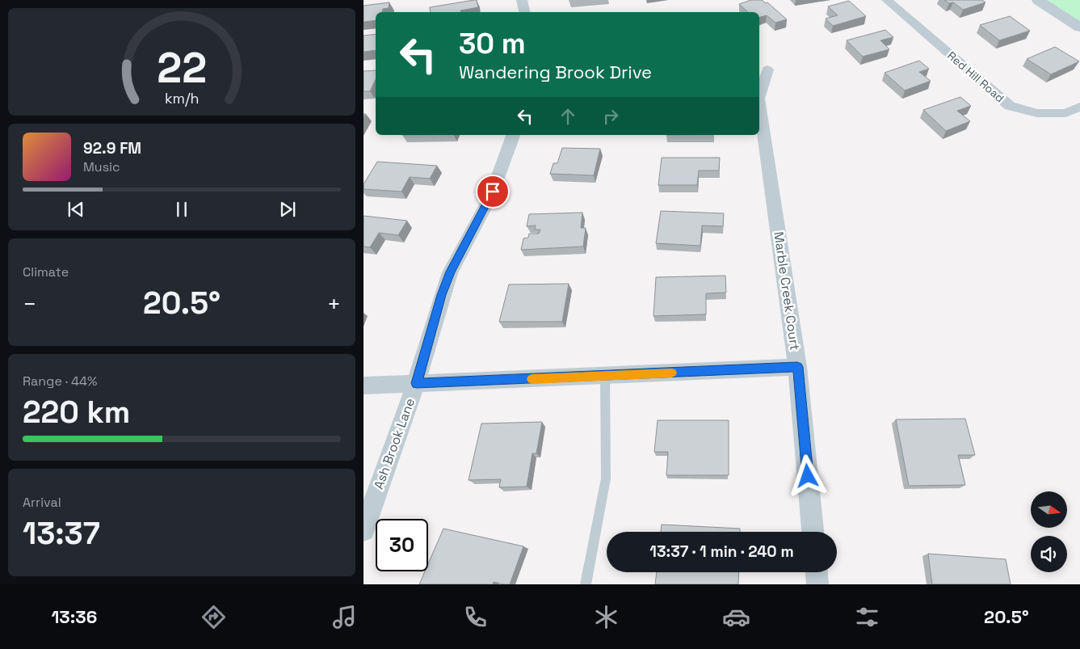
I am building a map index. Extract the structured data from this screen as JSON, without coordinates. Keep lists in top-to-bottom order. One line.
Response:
{"streets":{"street":["Red Hill Road","Marble Creek Court","Ash Brook Lane"]},"north":"right","page":{"turn":["30 m","Wandering Brook Drive"],"song":["92.9 FM","Music"],"tile":["Climate",["Range · 44%","220 km"],["Arrival","13:37"]],"heat":["−","20.5°","+"],"limit":"30","trip":"13:37 · 1 min · 240 m","tabs":["13:36","20.5°"],"gauge":["22","km/h"]}}
